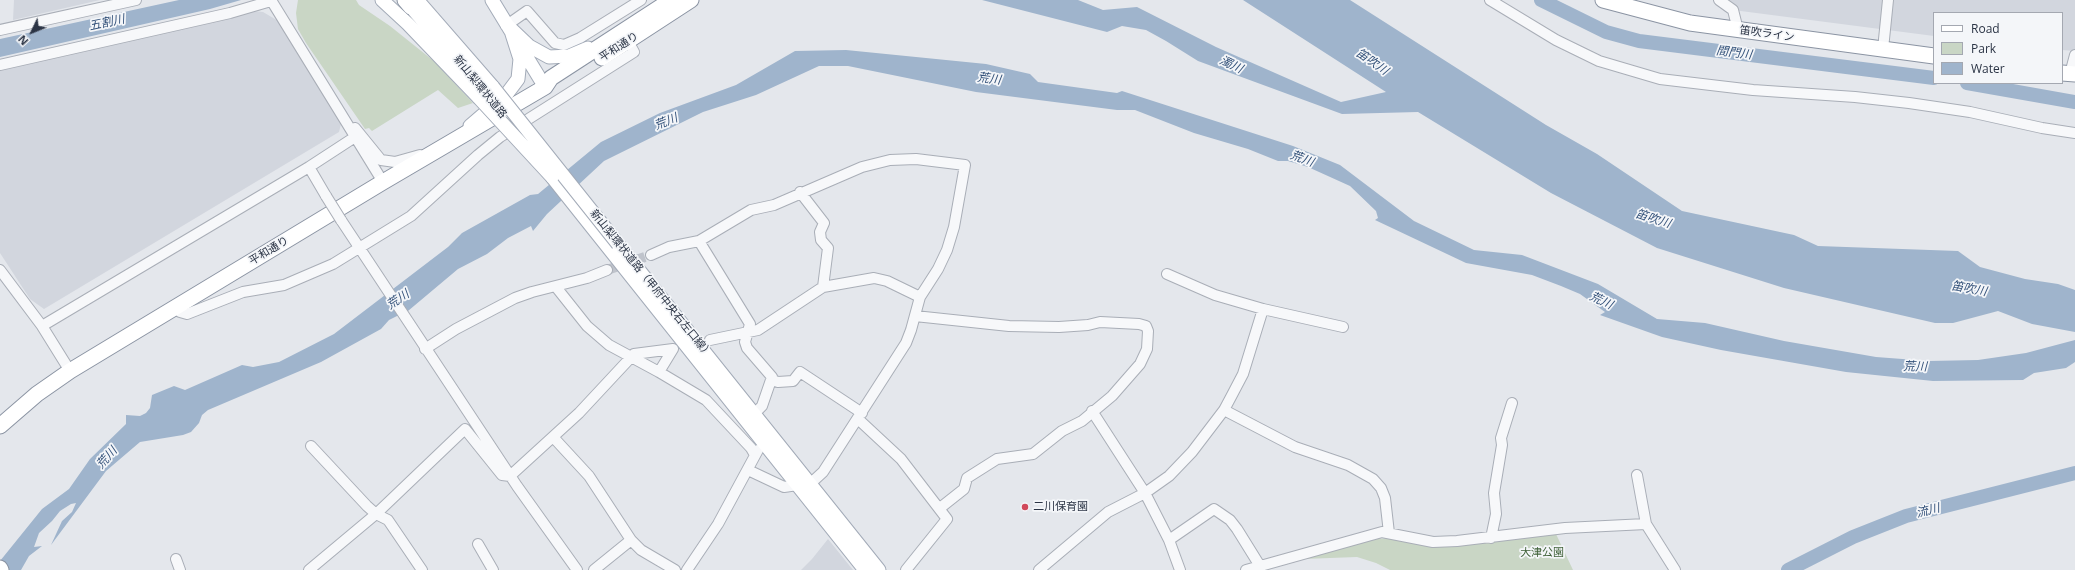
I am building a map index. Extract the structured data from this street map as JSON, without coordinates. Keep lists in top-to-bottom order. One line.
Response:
{"streets":{"highway":["笛吹ライン","平和通り"],"main road":["新山梨環状道路（甲府中央右左口線）"]},"water":["五割川","間門川","笛吹川","濁川","荒川","流川"],"parks":["大津公園"],"places":["二川保育園"],"legend":["Road","Park","Water"],"north":"bottom left"}
